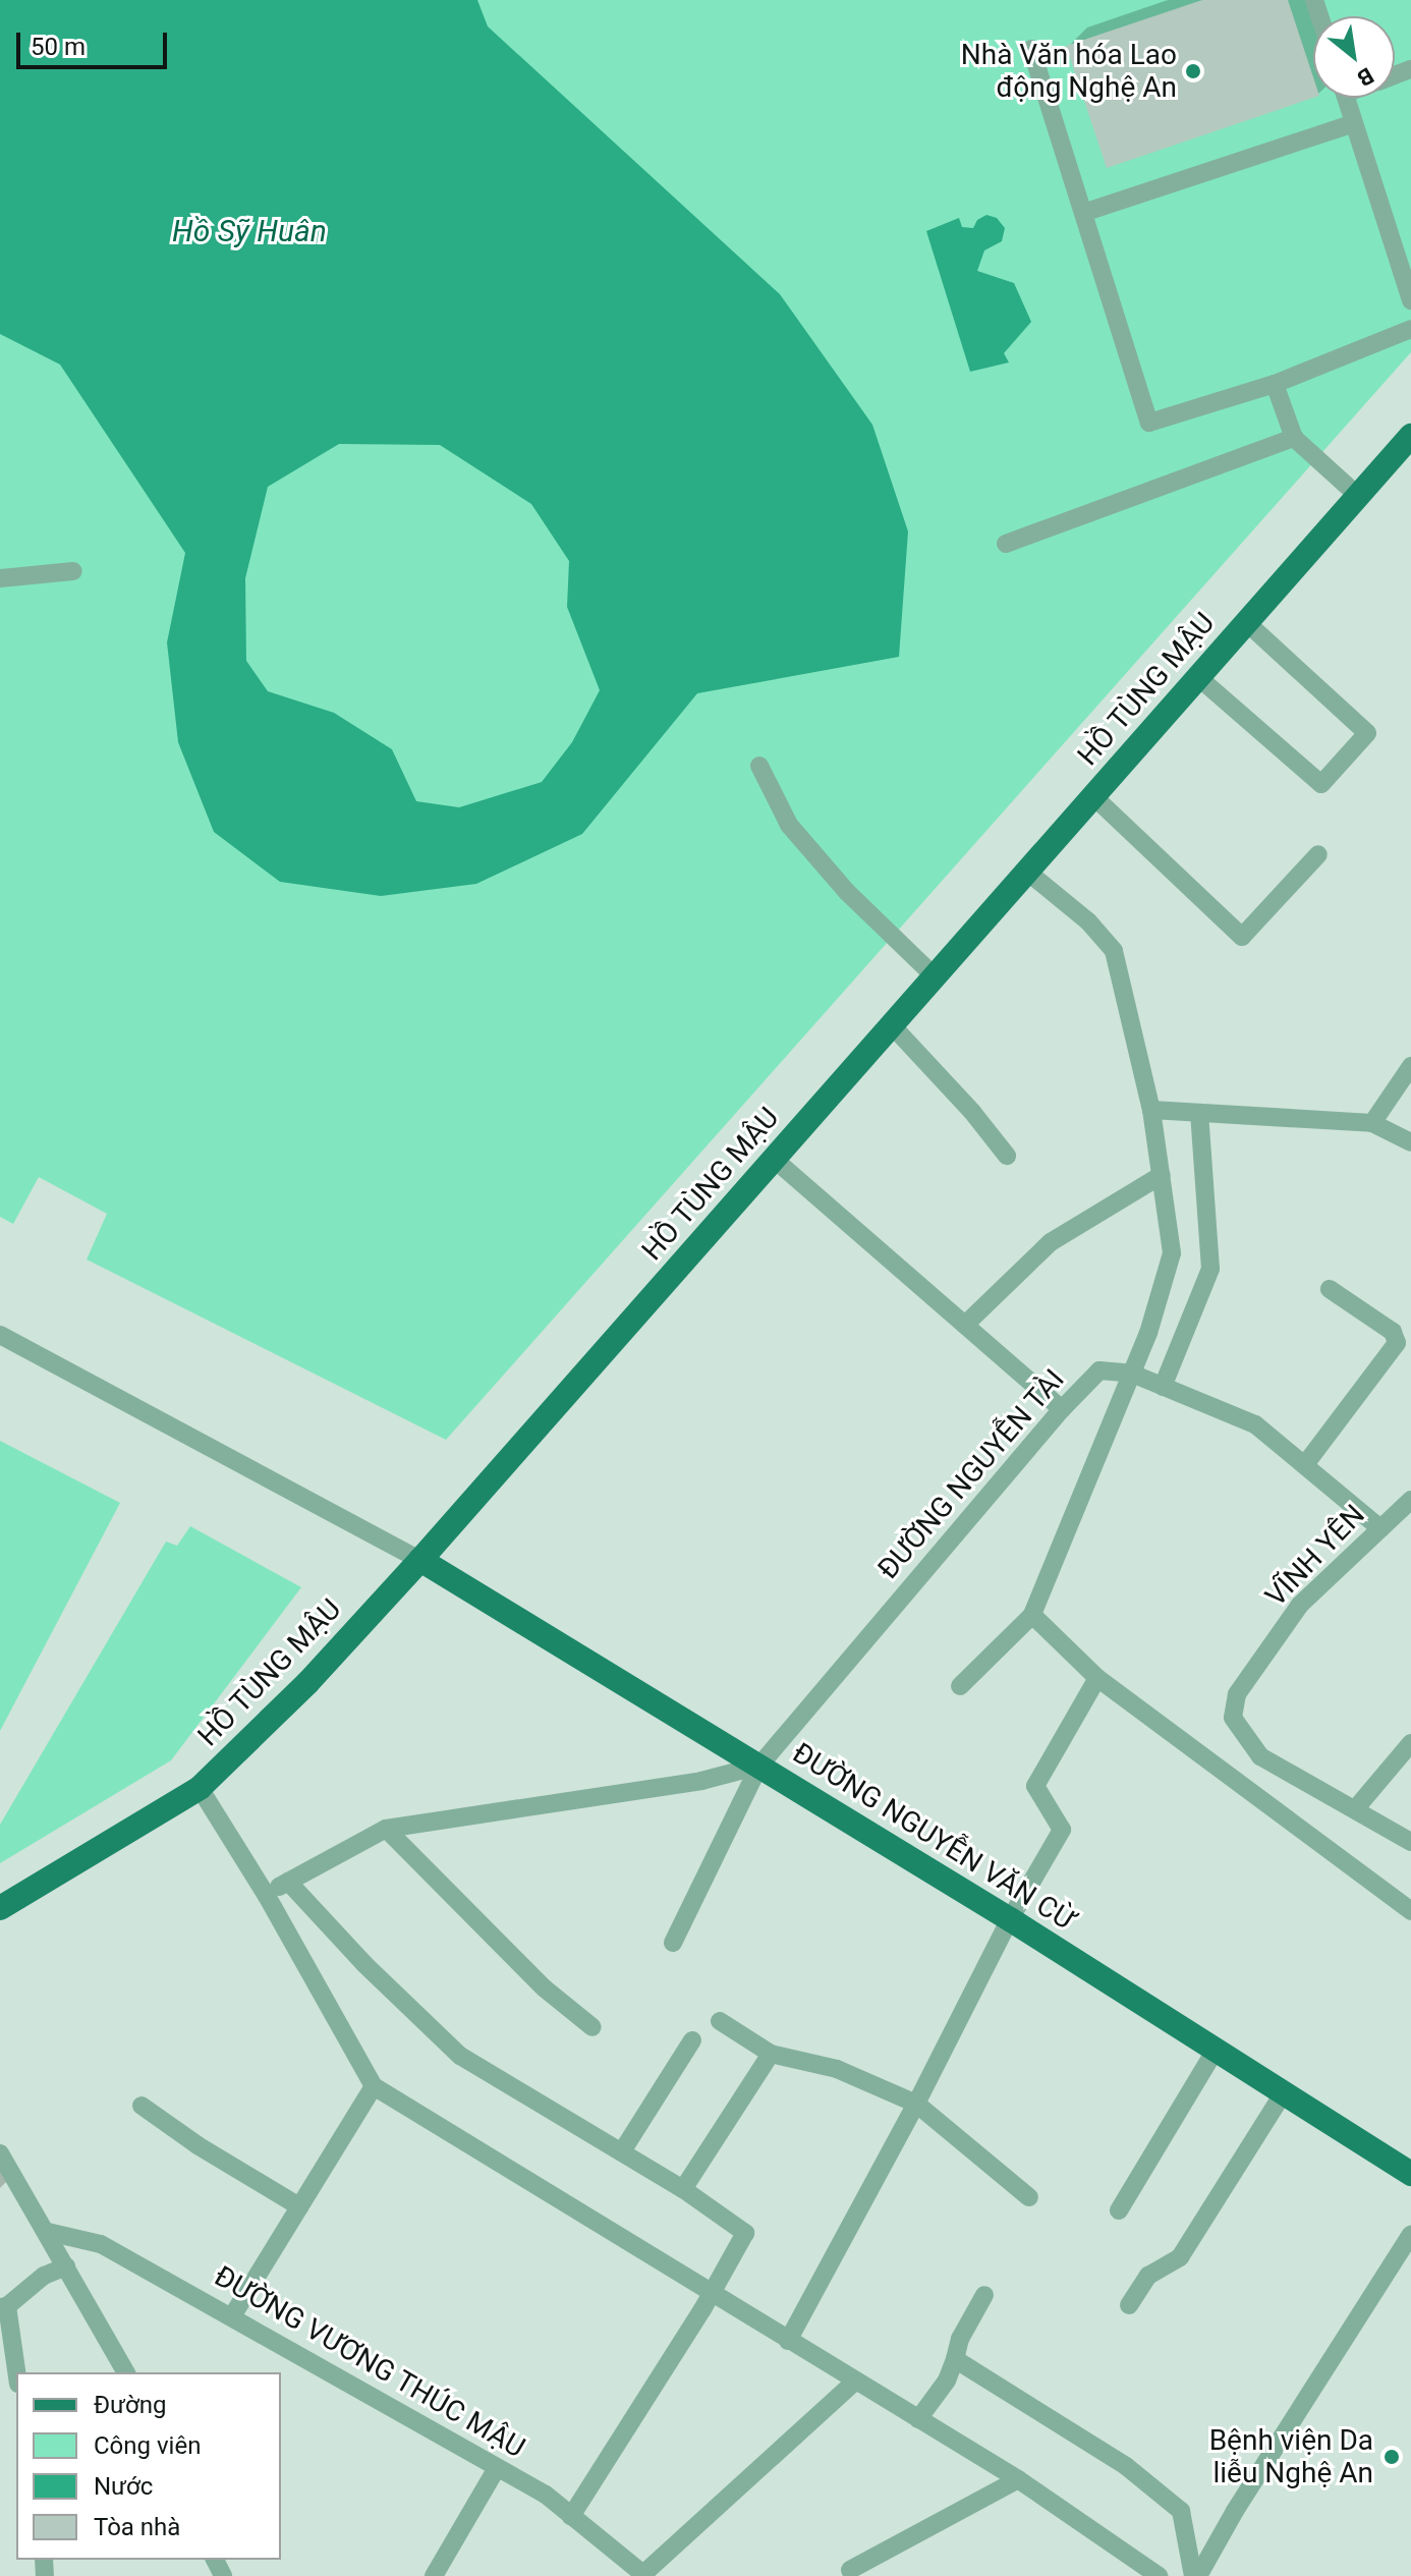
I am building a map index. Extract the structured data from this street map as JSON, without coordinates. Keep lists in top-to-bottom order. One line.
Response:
{"streets":{"main road":["HỒ TÙNG MẬU","ĐƯỜNG NGUYỄN VĂN CỪ"],"street":["ĐƯỜNG NGUYỄN TÀI","VĨNH YÊN","ĐƯỜNG VƯƠNG THÚC MẬU"]},"crossings":[["HỒ TÙNG MẬU","ĐƯỜNG NGUYỄN VĂN CỪ"],["ĐƯỜNG NGUYỄN TÀI","ĐƯỜNG NGUYỄN VĂN CỪ"]],"water":["Hồ Sỹ Huân"],"places":["Nhà Văn hóa Lao động Nghệ An","Bệnh viện Da liễu Nghệ An"],"legend":["Đường","Công viên","Nước","Tòa nhà"],"scale_bar":"50 m","north":"bottom right"}
